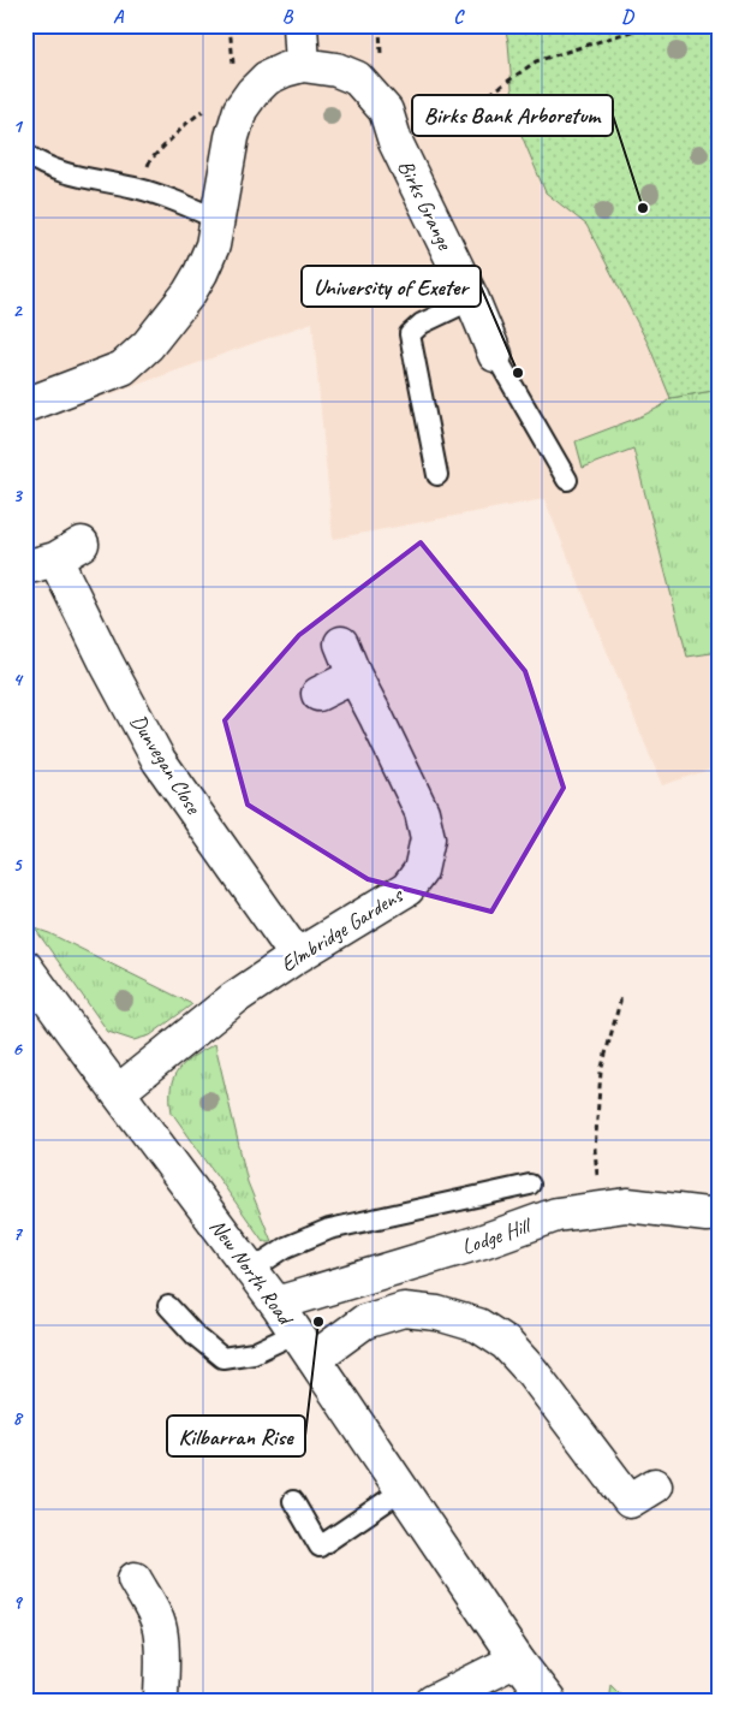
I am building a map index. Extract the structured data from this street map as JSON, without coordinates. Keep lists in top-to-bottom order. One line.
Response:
{"streets":{"street":["Birks Grange","Dunvegan Close","Elmbridge Gardens","Lodge Hill","New North Road"]},"crossings":[["Dunvegan Close","Elmbridge Gardens"],["Elmbridge Gardens","New North Road"],["Lodge Hill","New North Road"]],"places":["Birks Bank Arboretum","University of Exeter","Kilbarran Rise"],"grid":{"columns":["A","B","C","D"],"rows":["1","2","3","4","5","6","7","8","9"]}}
